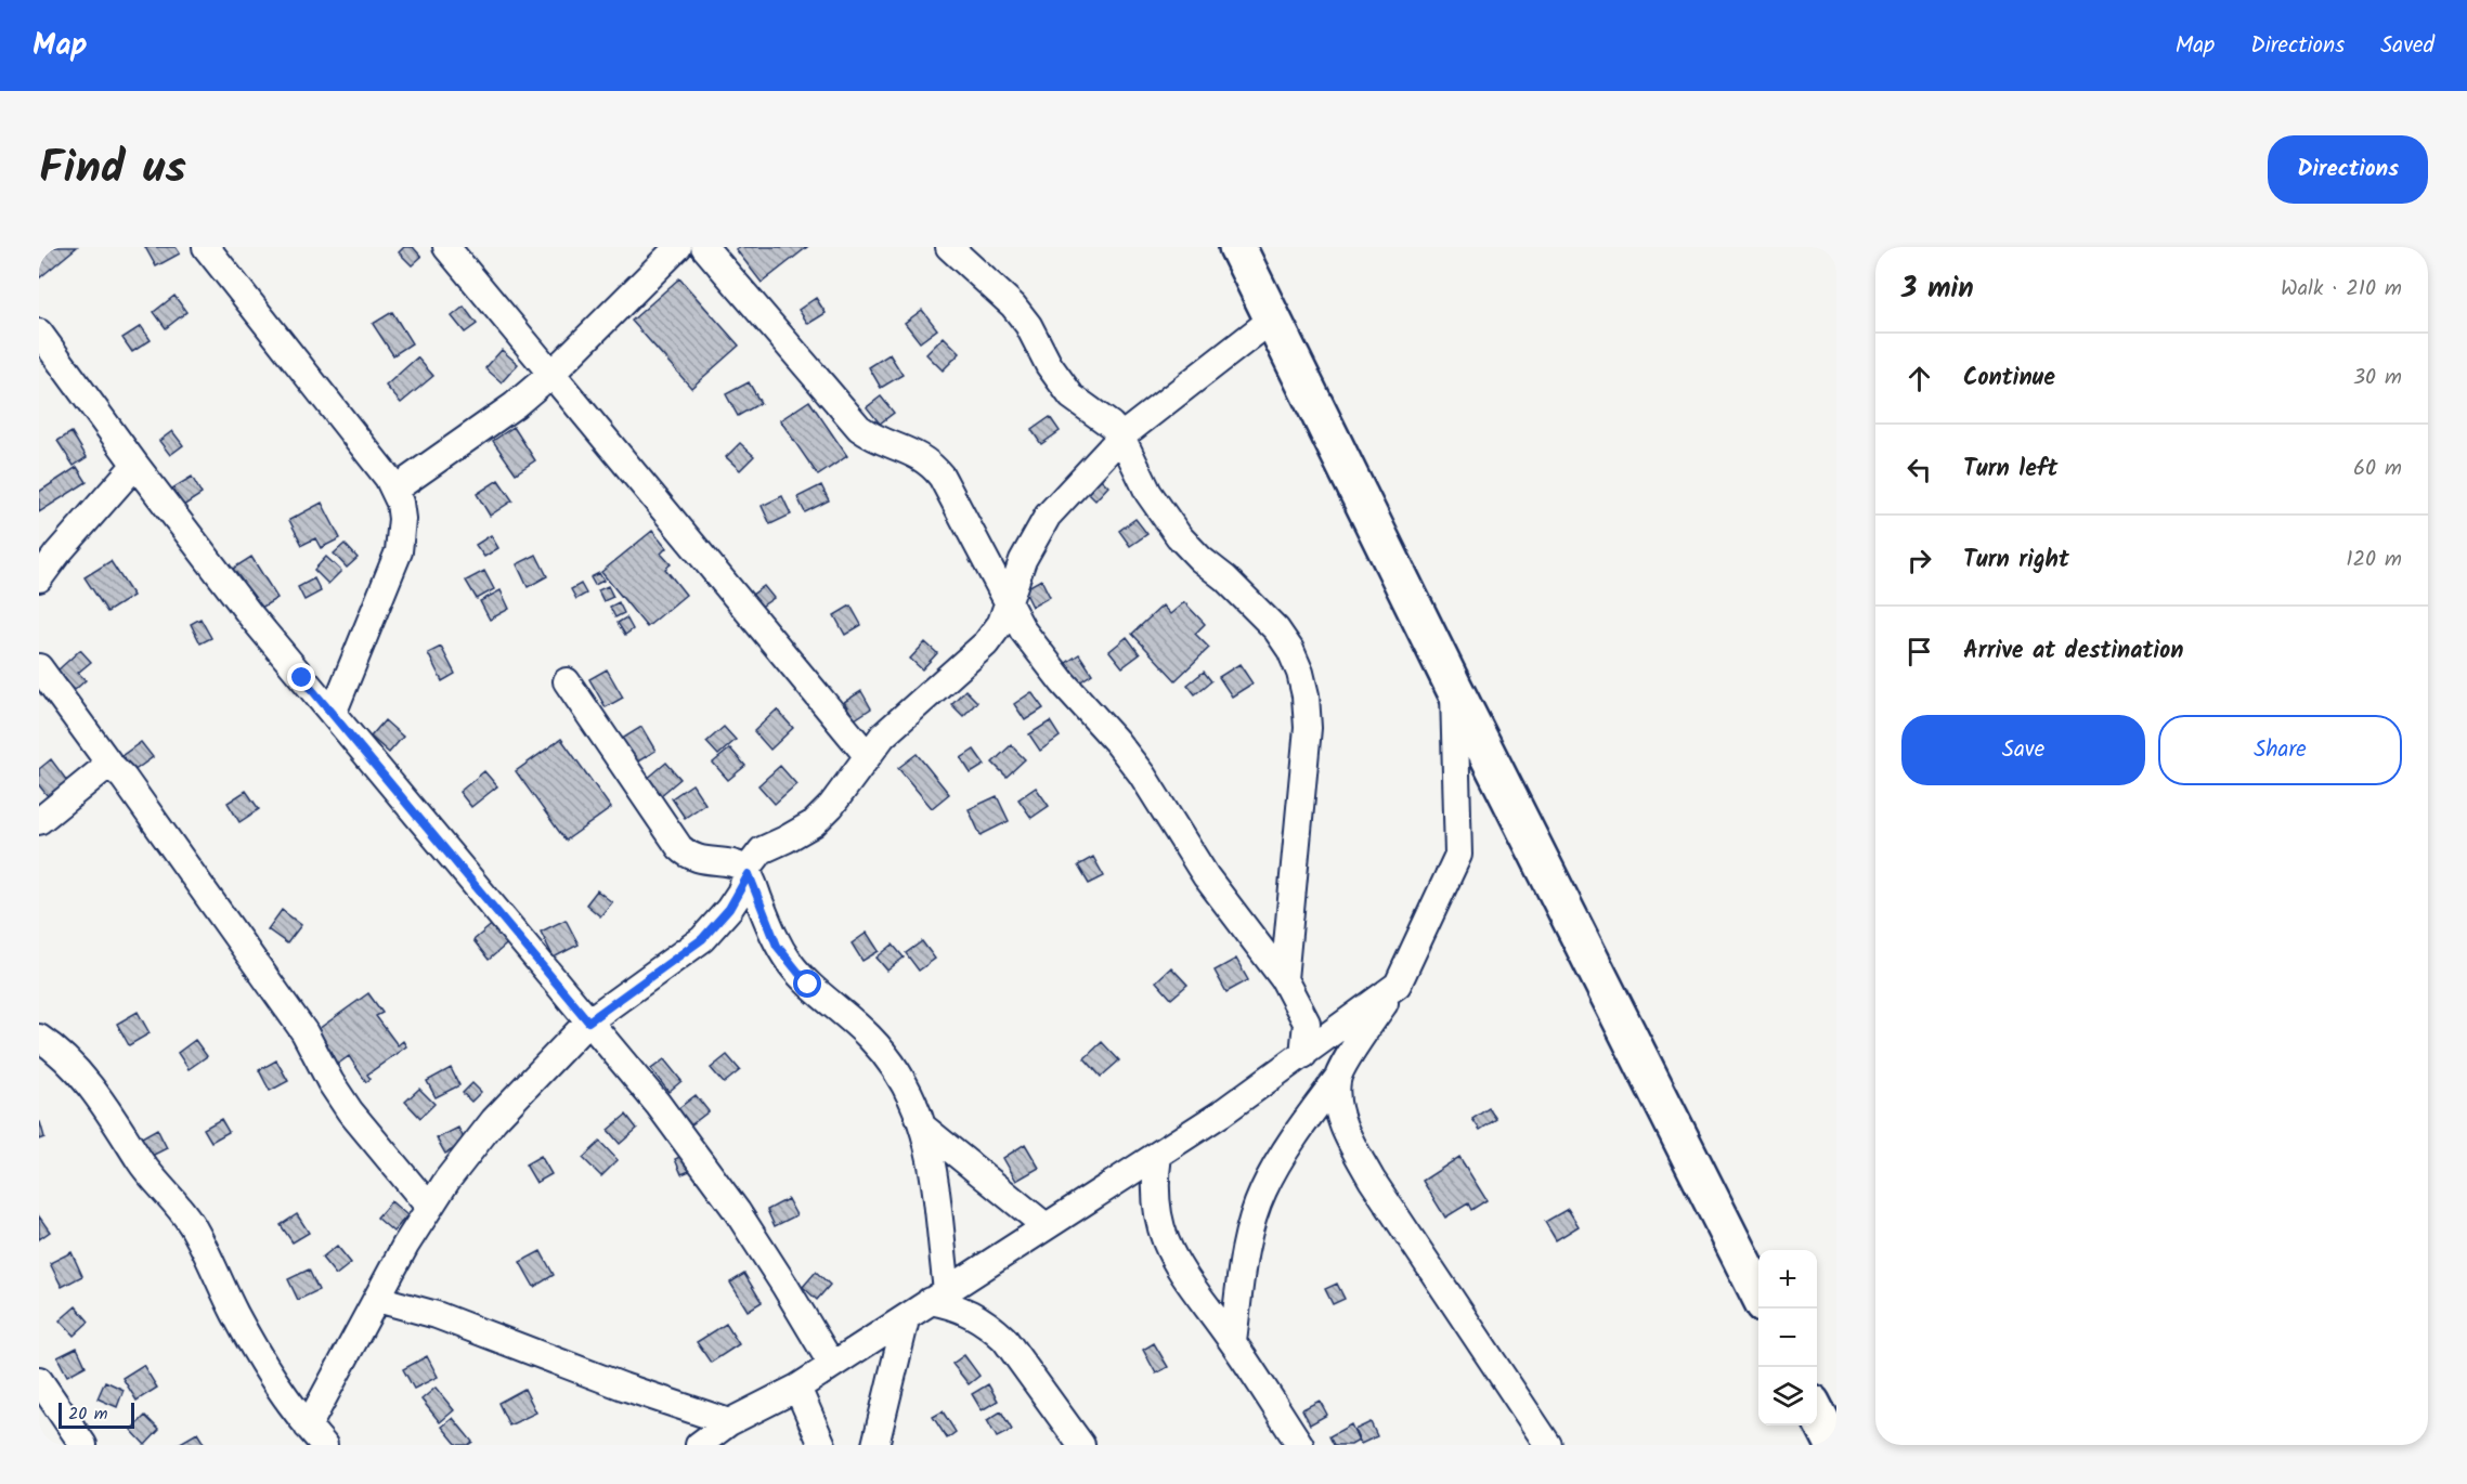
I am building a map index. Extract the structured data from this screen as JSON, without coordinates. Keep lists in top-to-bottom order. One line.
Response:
{"scale_bar":"20 m","page":{"header":"Map","nav":["Map","Directions","Saved"],"title":"Find us","buttons":["Directions",["Save","Share"]],"heading":["3 min","Walk · 210 m"],"list":[["Continue","30 m"],["Turn left","60 m"],["Turn right","120 m"],"Arrive at destination"],"map_buttons":["+","−"],"scale":"20 m"}}
